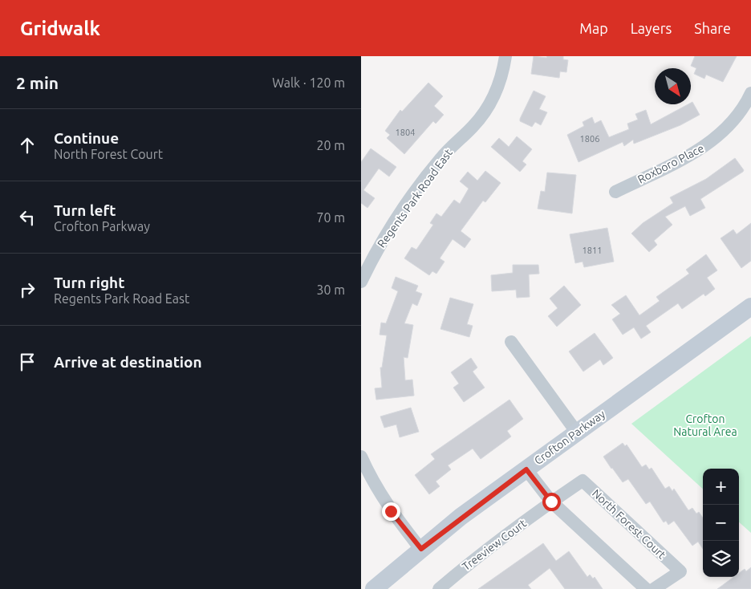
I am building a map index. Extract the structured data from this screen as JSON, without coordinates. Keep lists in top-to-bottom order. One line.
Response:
{"streets":{"street":["Roxboro Place","Regents Park Road East","Crofton Parkway","North Forest Court","Treeview Court"]},"crossings":[["North Forest Court","Treeview Court"]],"parks":["Crofton Natural Area"],"house_numbers":["1804","1806","1811"],"north":"bottom right","page":{"header":"Gridwalk","nav":["Map","Layers","Share"],"heading":["2 min","Walk · 120 m"],"list":[["Continue","North Forest Court","20 m"],["Turn left","Crofton Parkway","70 m"],["Turn right","Regents Park Road East","30 m"],"Arrive at destination"],"map_buttons":["+","−"]}}
